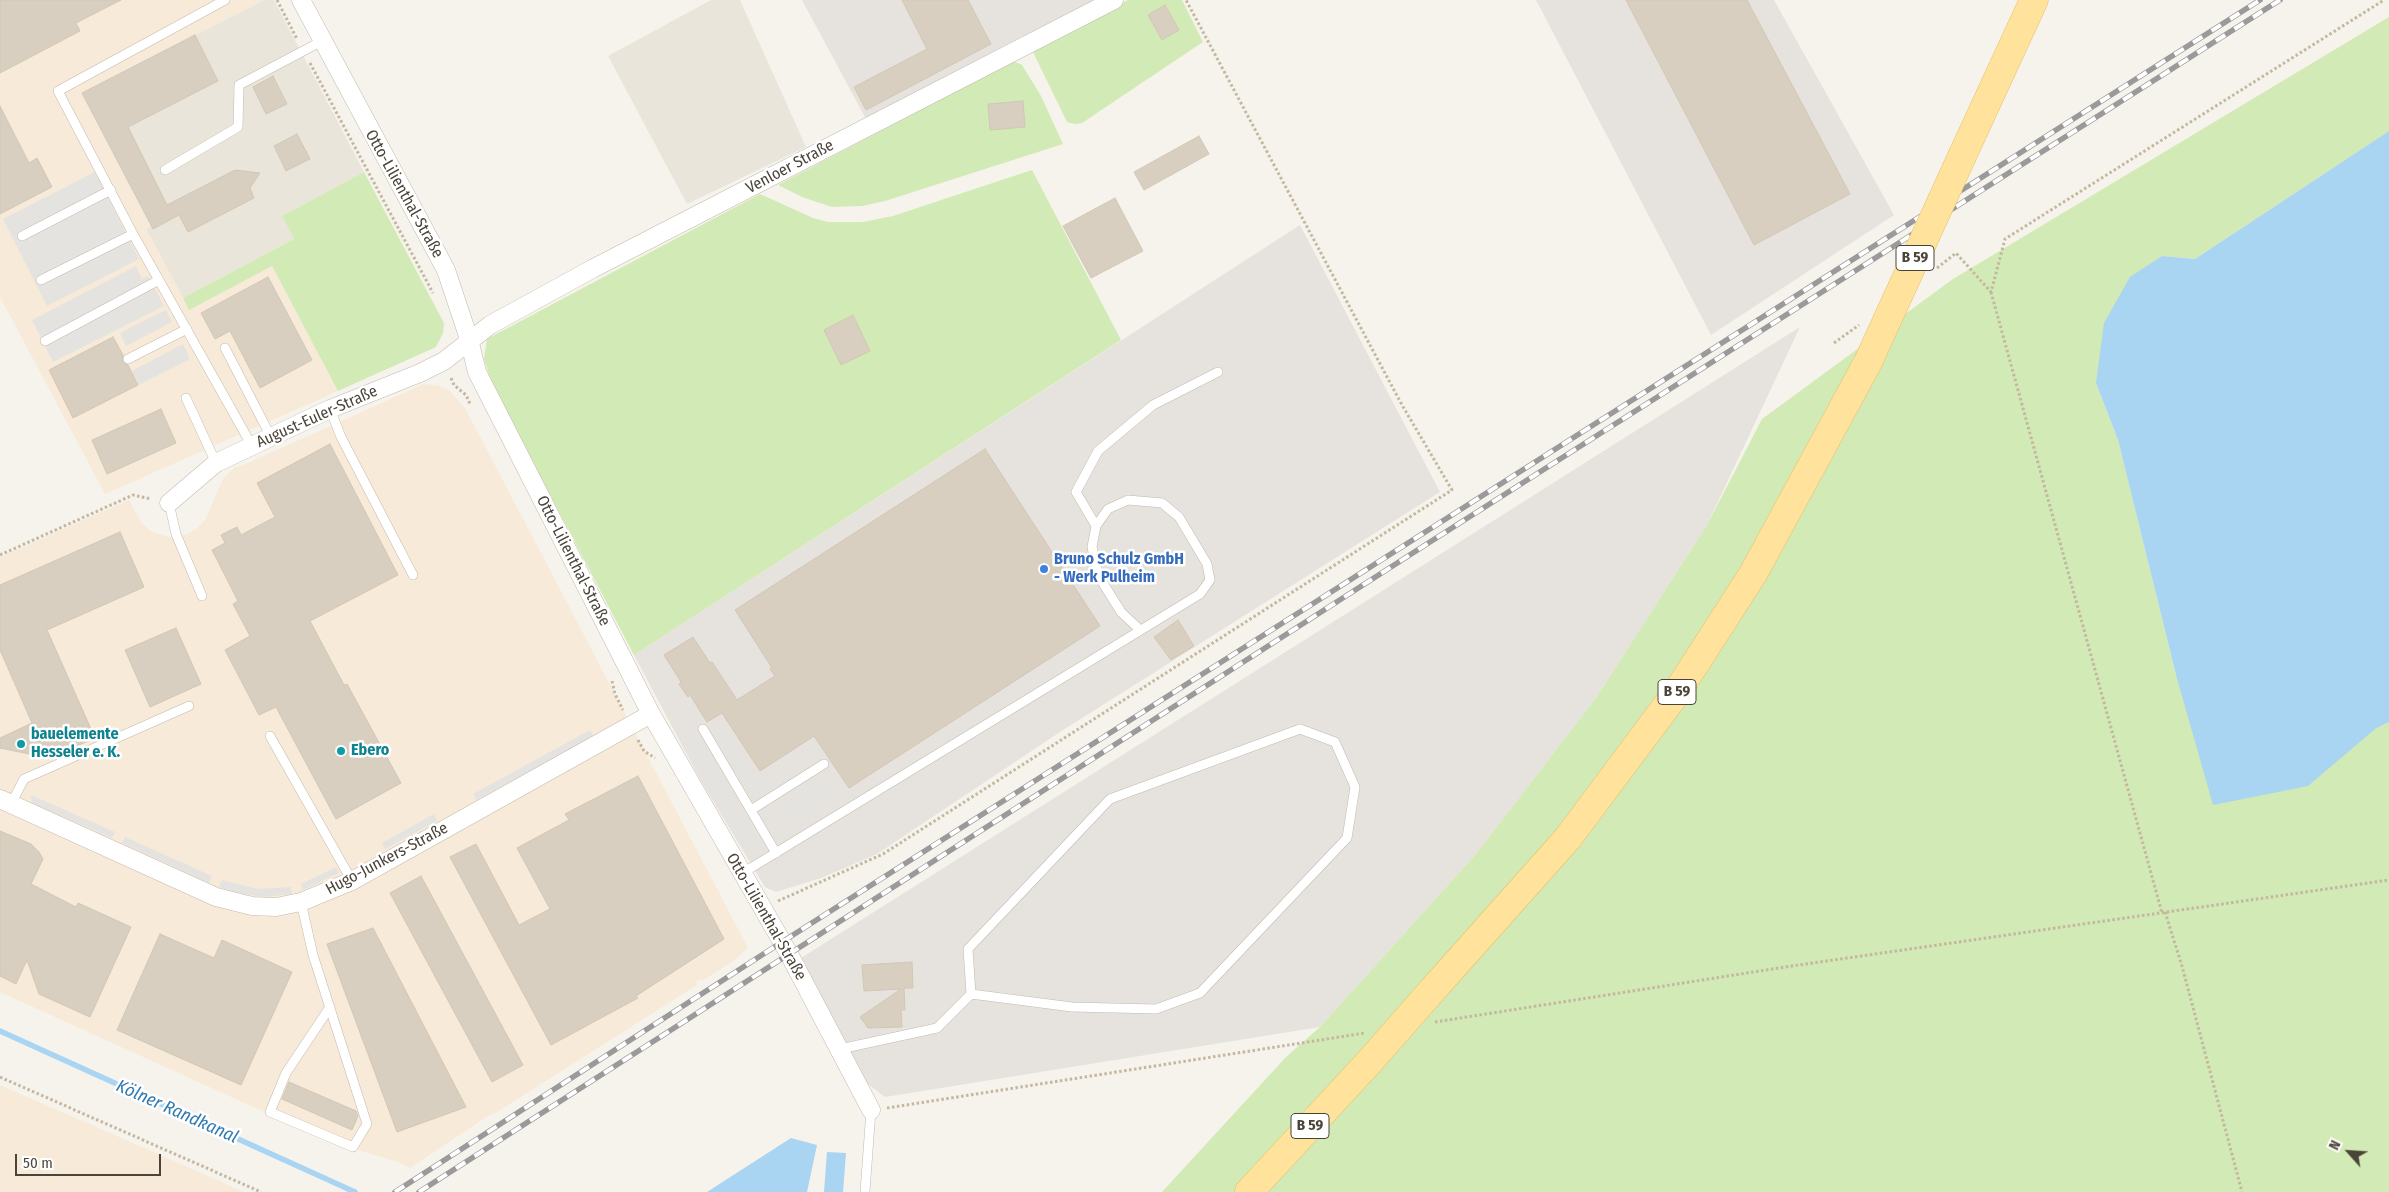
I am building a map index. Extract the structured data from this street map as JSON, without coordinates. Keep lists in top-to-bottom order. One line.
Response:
{"streets":{"main road":["B 59"],"street":["Venloer Straße","Otto-Lilienthal-Straße","August-Euler-Straße","Hugo-Junkers-Straße"]},"crossings":[["Venloer Straße","Otto-Lilienthal-Straße"],["Venloer Straße","August-Euler-Straße"],["Otto-Lilienthal-Straße","August-Euler-Straße"],["Otto-Lilienthal-Straße","Hugo-Junkers-Straße"]],"water":["Kölner Randkanal"],"places":["Bruno Schulz GmbH - Werk Pulheim","bauelemente Hesseler e. K.","Ebero"],"scale_bar":"50 m","north":"top left"}
